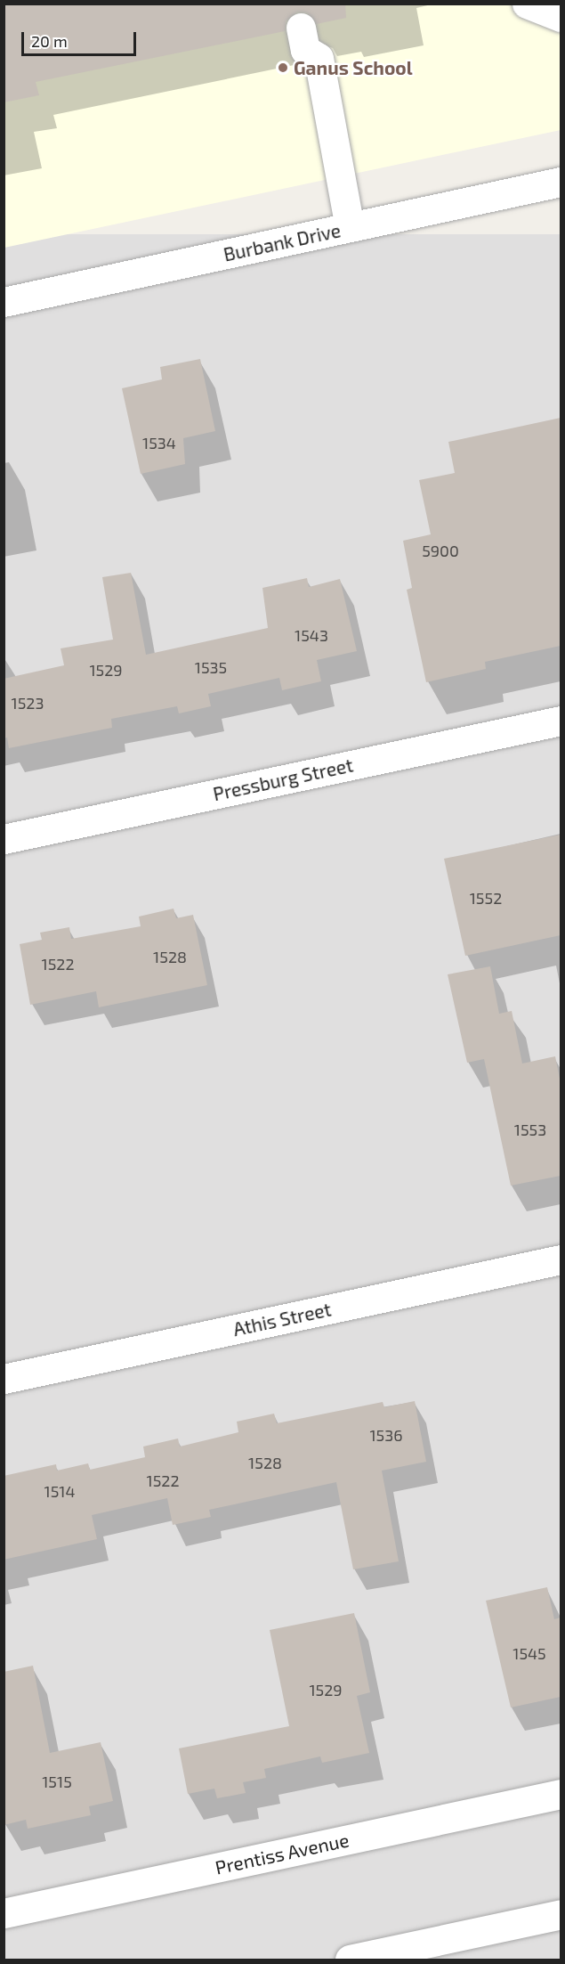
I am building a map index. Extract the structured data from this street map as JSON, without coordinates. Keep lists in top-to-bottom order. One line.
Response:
{"streets":{"street":["Burbank Drive","Pressburg Street","Athis Street","Prentiss Avenue"]},"places":["Ganus School"],"house_numbers":["1534","5900","1543","1535","1529","1523","1552","1528","1522","1553","1536","1528","1522","1514","1545","1529","1515"],"scale_bar":"20 m"}
